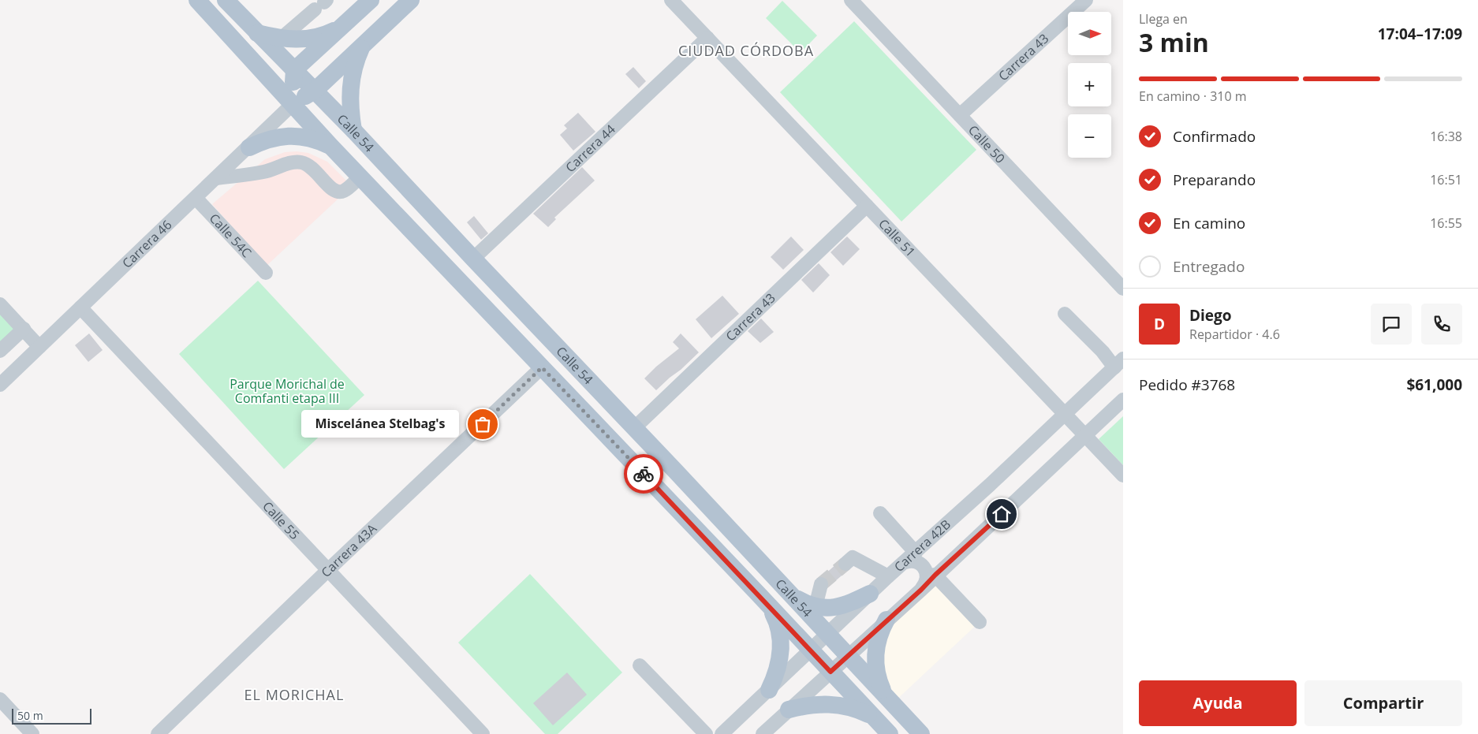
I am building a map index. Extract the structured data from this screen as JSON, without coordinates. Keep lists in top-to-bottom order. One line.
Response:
{"streets":{"main road":["Calle 54","Carrera 46"],"street":["Carrera 43","Calle 50","Carrera 44","Calle 54C","Calle 51","Calle 55","Carrera 42B","Carrera 43A"]},"crossings":[["Carrera 43","Calle 54"],["Carrera 43","Calle 50"],["Carrera 43","Calle 51"],["Calle 54","Carrera 44"],["Calle 54","Carrera 46"],["Calle 54","Carrera 42B"],["Calle 54","Carrera 43A"],["Carrera 44","Calle 51"],["Calle 54C","Carrera 46"],["Calle 51","Carrera 42B"],["Carrera 46","Calle 55"],["Calle 55","Carrera 43A"]],"districts":["CIUDAD CÓRDOBA","EL MORICHAL"],"parks":["Parque Morichal de Comfanti etapa III"],"places":["Miscelánea Stelbag's"],"scale_bar":"50 m","north":"right","page":{"heading":["3 min","Llega en","17:04–17:09"],"panel":["Diego","Repartidor · 4.6","Pedido #3768","$61,000"],"map_buttons":["+","−"],"bar":"En camino · 310 m","list":[["Confirmado","16:38"],["Preparando","16:51"],["En camino","16:55"],"Entregado"],"round":"D","bubble":"Miscelánea Stelbag's","buttons":["Ayuda","Compartir"],"scale":"50 m"}}
